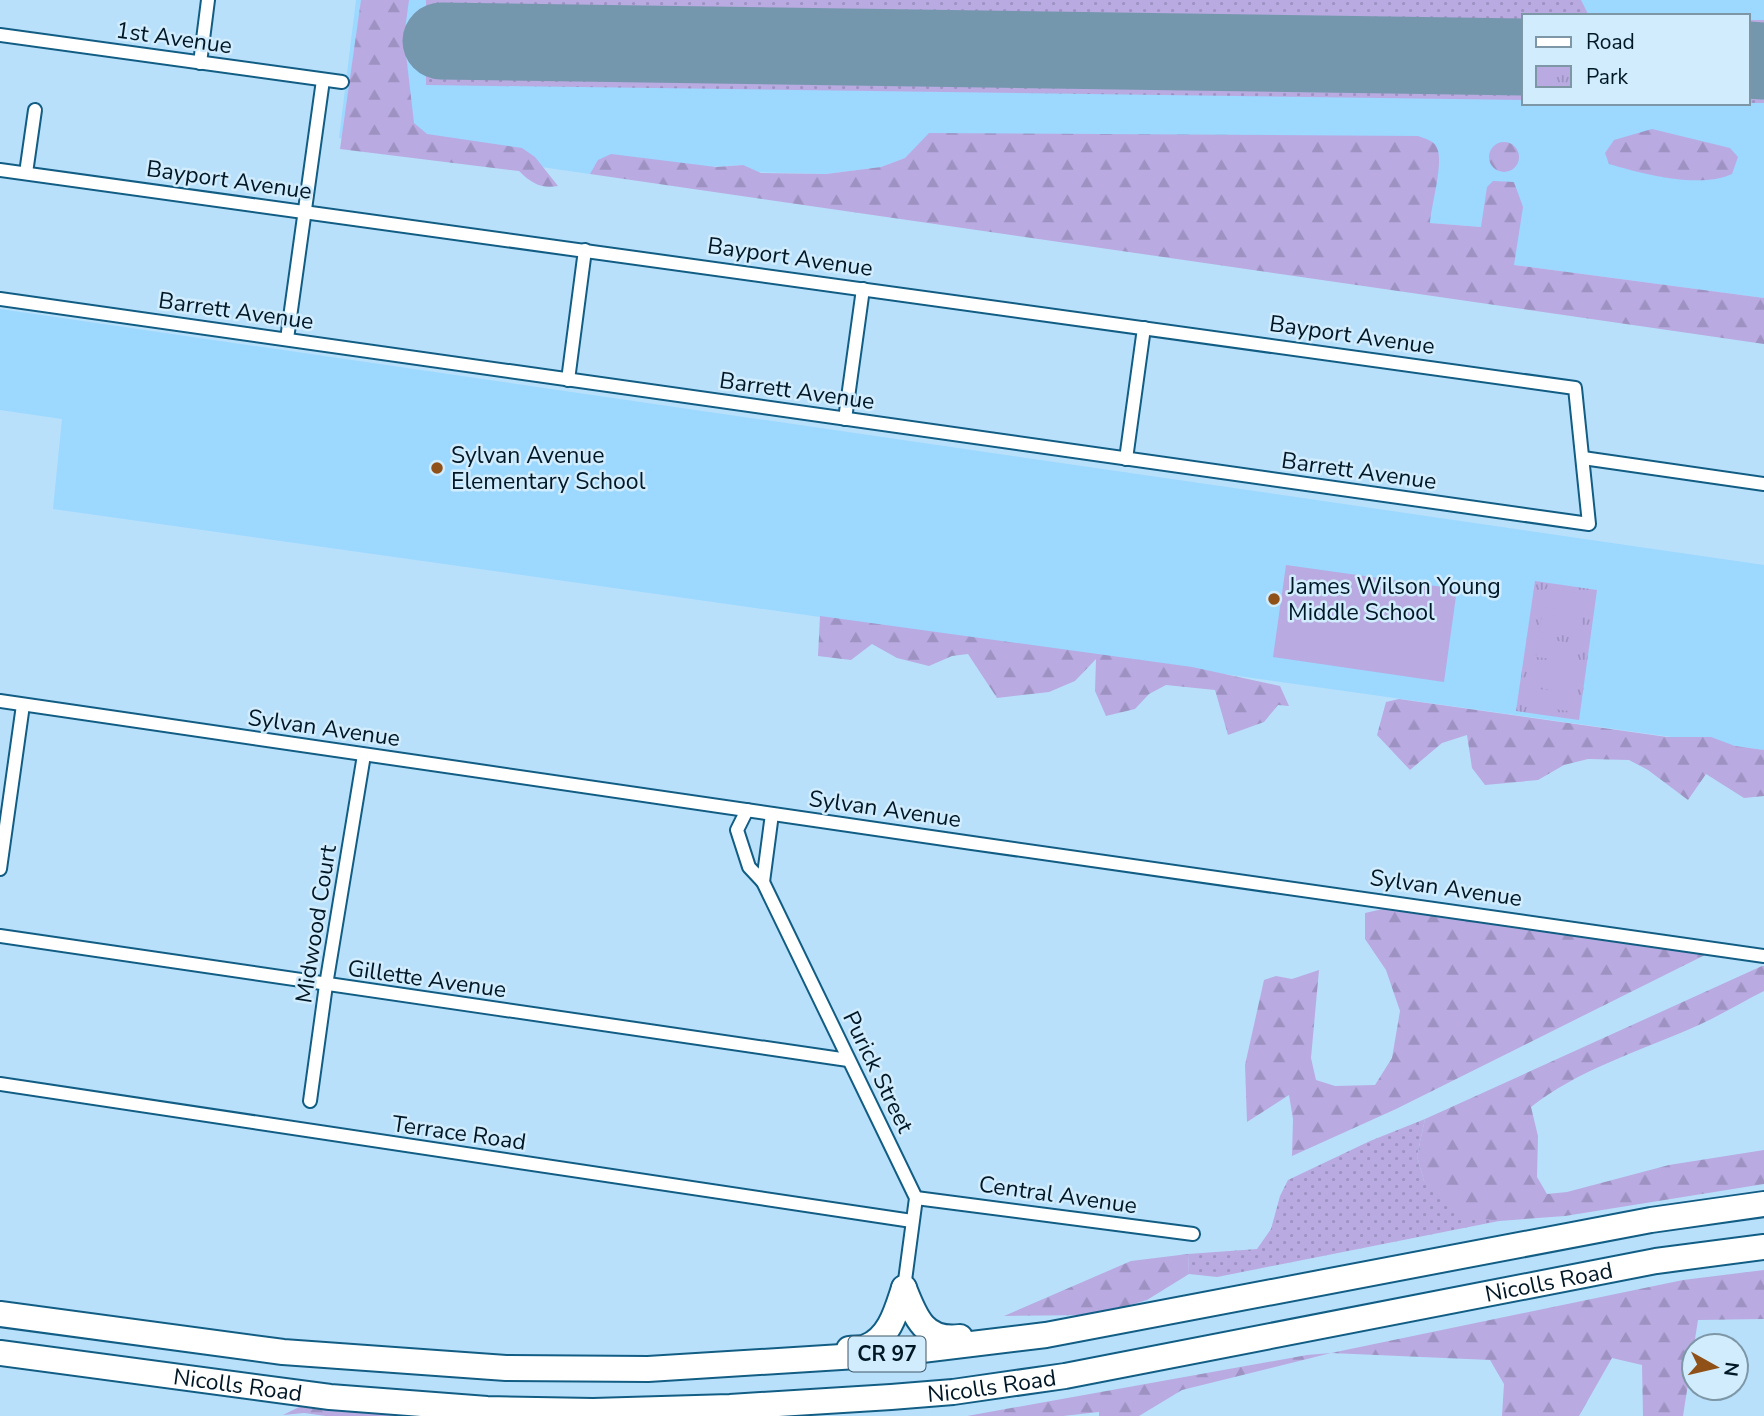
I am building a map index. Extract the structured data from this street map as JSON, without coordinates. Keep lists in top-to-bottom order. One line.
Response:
{"streets":{"highway":["Nicolls Road","CR 97"],"street":["1st Avenue","Bayport Avenue","Barrett Avenue","Sylvan Avenue","Midwood Court","Gillette Avenue","Purick Street","Terrace Road","Central Avenue"]},"crossings":[["Bayport Avenue","Barrett Avenue"],["Sylvan Avenue","Midwood Court"],["Sylvan Avenue","Purick Street"],["Midwood Court","Gillette Avenue"],["Gillette Avenue","Purick Street"],["Purick Street","Central Avenue"]],"places":["Sylvan Avenue Elementary School","James Wilson Young Middle School"],"legend":["Road","Park"],"north":"right"}
